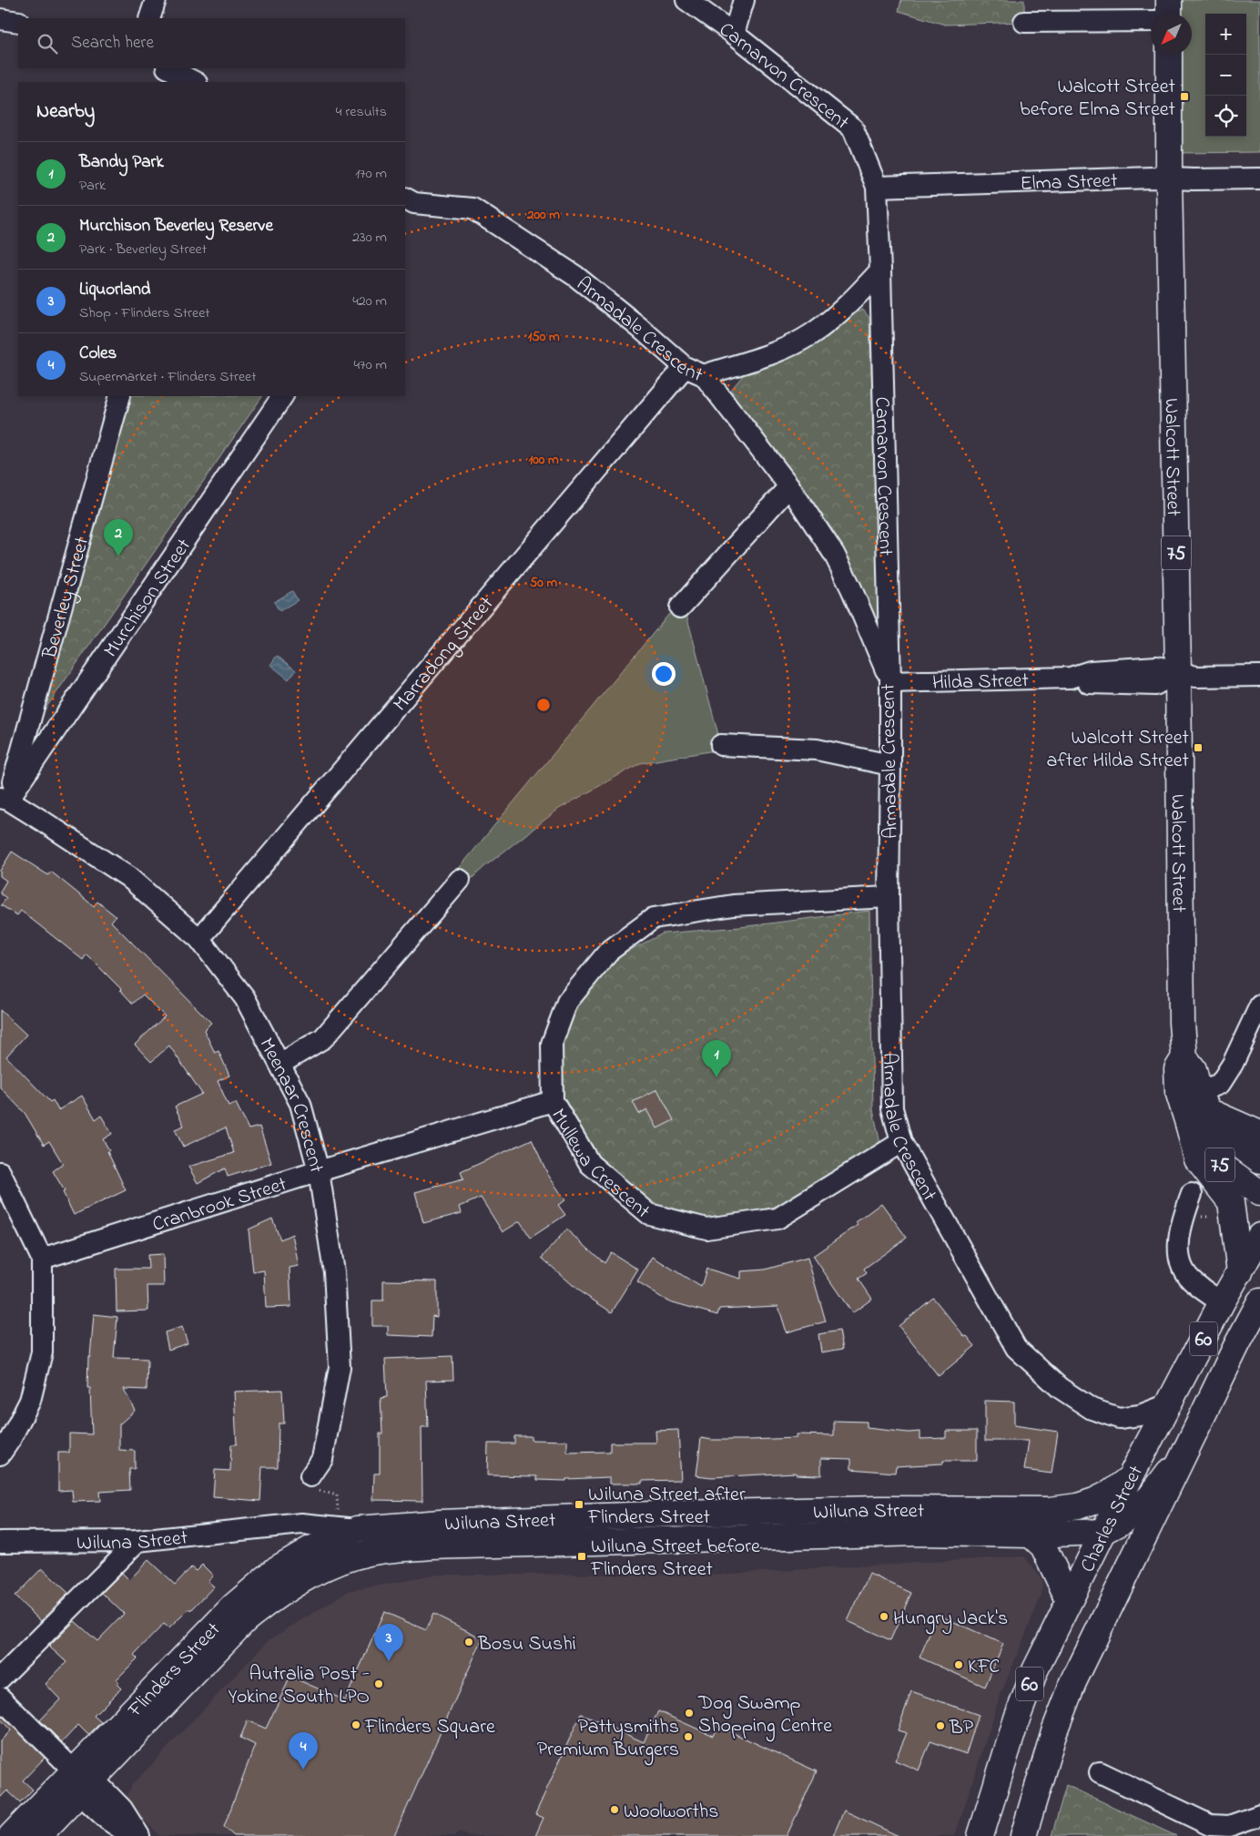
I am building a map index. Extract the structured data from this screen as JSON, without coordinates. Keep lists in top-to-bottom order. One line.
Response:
{"streets":{"main road":["Walcott Street","75","60","Wiluna Street","Charles Street","Flinders Street"],"street":["Carnarvon Crescent","Elma Street","Armadale Crescent","Beverley Street","Murchison Street","Marradong Street","Hilda Street","Meenaar Crescent","Mullewa Crescent","Cranbrook Street"]},"crossings":[["Carnarvon Crescent","Elma Street"],["Carnarvon Crescent","Armadale Crescent"],["Carnarvon Crescent","Hilda Street"],["Elma Street","Walcott Street"],["Armadale Crescent","Marradong Street"],["Armadale Crescent","Hilda Street"],["Armadale Crescent","Mullewa Crescent"],["Armadale Crescent","Charles Street"],["Walcott Street","Hilda Street"],["Beverley Street","Murchison Street"],["Beverley Street","Meenaar Crescent"],["Murchison Street","Meenaar Crescent"],["Marradong Street","Meenaar Crescent"],["Meenaar Crescent","Cranbrook Street"],["Mullewa Crescent","Cranbrook Street"],["Wiluna Street","Charles Street"],["Wiluna Street","Flinders Street"]],"places":{"transit":["Walcott Street before Elma Street","Walcott Street after Hilda Street","Wiluna Street after Flinders Street","Wiluna Street before Flinders Street"],"other":["Hungry Jack's","Bosu Sushi","KFC","Autralia Post - Yokine South LPO","Dog Swamp Shopping Centre","Flinders Square","BP","Pattysmiths Premium Burgers","Woolworths"]},"north":"bottom left","page":{"map_buttons":["+","−"],"search":"Search here","heading":["Nearby","4 results"],"list":[{"mark":"1","name":"Bandy Park","note":"Park","value":"170 m"},{"mark":"2","name":"Murchison Beverley Reserve","note":"Park · Beverley Street","value":"230 m"},{"mark":"3","name":"Liquorland","note":"Shop · Flinders Street","value":"420 m"},{"mark":"4","name":"Coles","note":"Supermarket · Flinders Street","value":"470 m"}],"pins":["2","1","3","4"]},"rings":["200 m","150 m","100 m","50 m"]}
